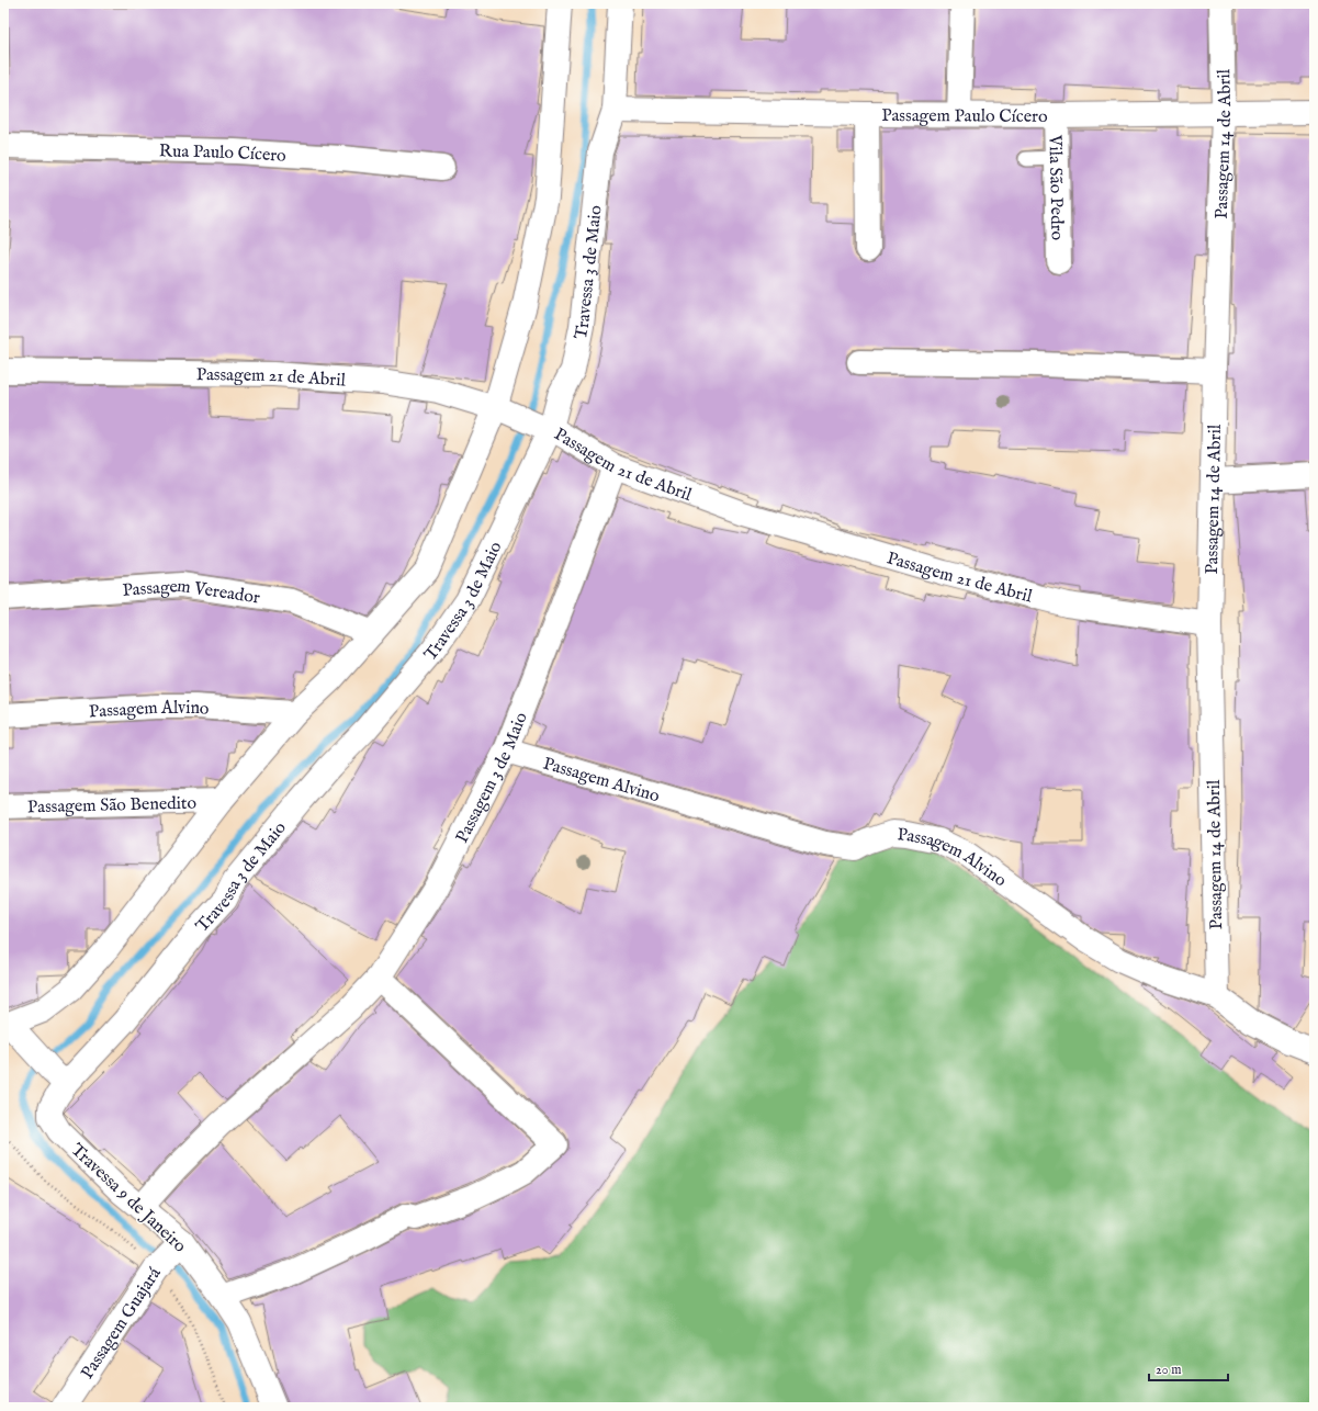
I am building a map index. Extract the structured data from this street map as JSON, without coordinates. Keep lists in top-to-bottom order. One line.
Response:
{"streets":{"street":["Passagem Paulo Cícero","Passagem 14 de Abril","Rua Paulo Cícero","Vila São Pedro","Travessa 3 de Maio","Passagem 21 de Abril","Passagem Vereador","Passagem Alvino","Passagem 3 de Maio","Passagem São Benedito","Travessa 9 de Janeiro","Passagem Guajará"]},"crossings":[["Passagem Paulo Cícero","Passagem 14 de Abril"],["Passagem Paulo Cícero","Vila São Pedro"],["Passagem Paulo Cícero","Travessa 3 de Maio"],["Passagem 14 de Abril","Passagem 21 de Abril"],["Passagem 14 de Abril","Passagem Alvino"],["Travessa 3 de Maio","Passagem 21 de Abril"],["Travessa 3 de Maio","Travessa 9 de Janeiro"],["Passagem 21 de Abril","Passagem 3 de Maio"],["Passagem Alvino","Passagem 3 de Maio"],["Passagem 3 de Maio","Travessa 9 de Janeiro"],["Travessa 9 de Janeiro","Passagem Guajará"]],"scale_bar":"20 m"}
